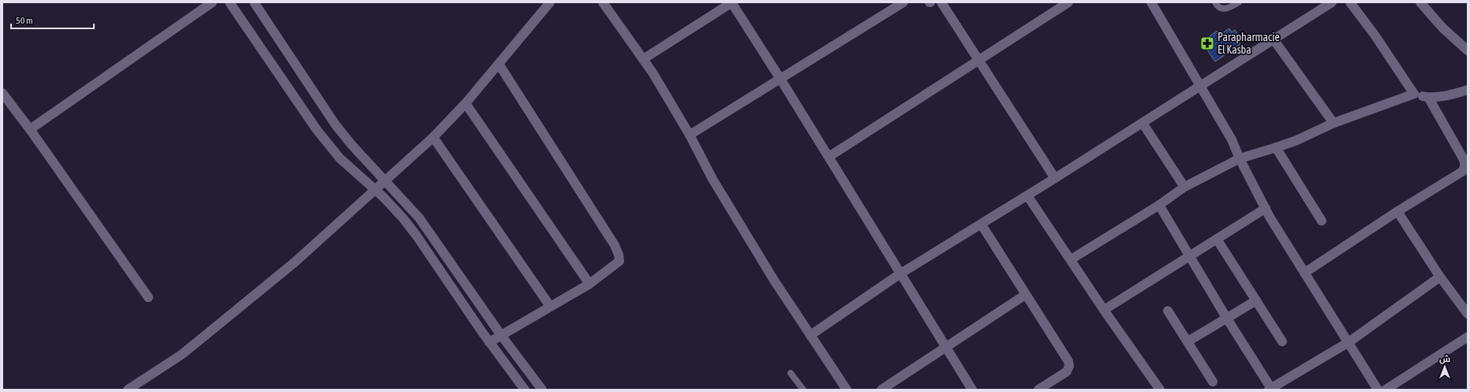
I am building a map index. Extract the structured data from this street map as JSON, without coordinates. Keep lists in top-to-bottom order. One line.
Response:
{"places":{"pharmacy":["Parapharmacie El Kasba"]},"scale_bar":"50 m","north":"top"}
